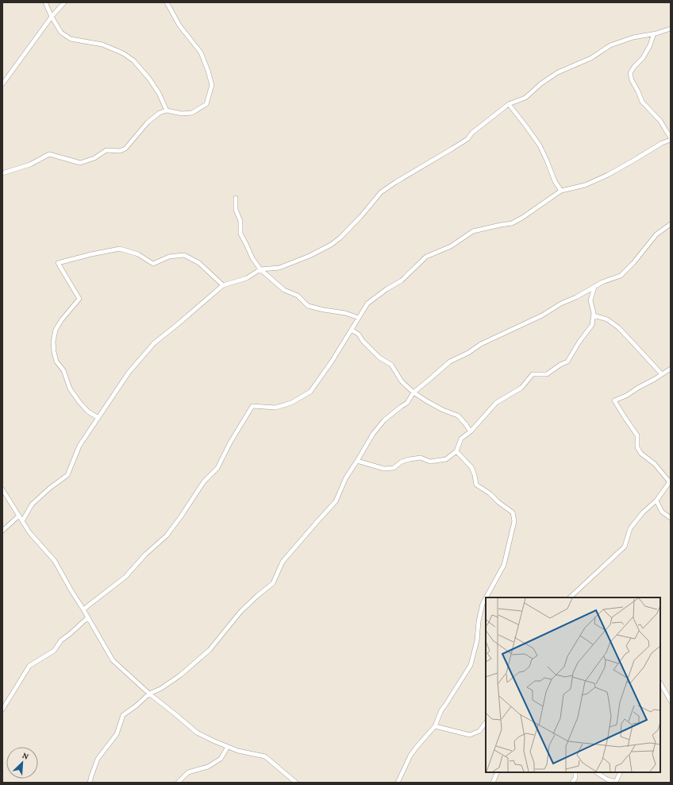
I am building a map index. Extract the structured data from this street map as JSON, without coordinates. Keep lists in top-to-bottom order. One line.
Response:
{"north":"top right"}
